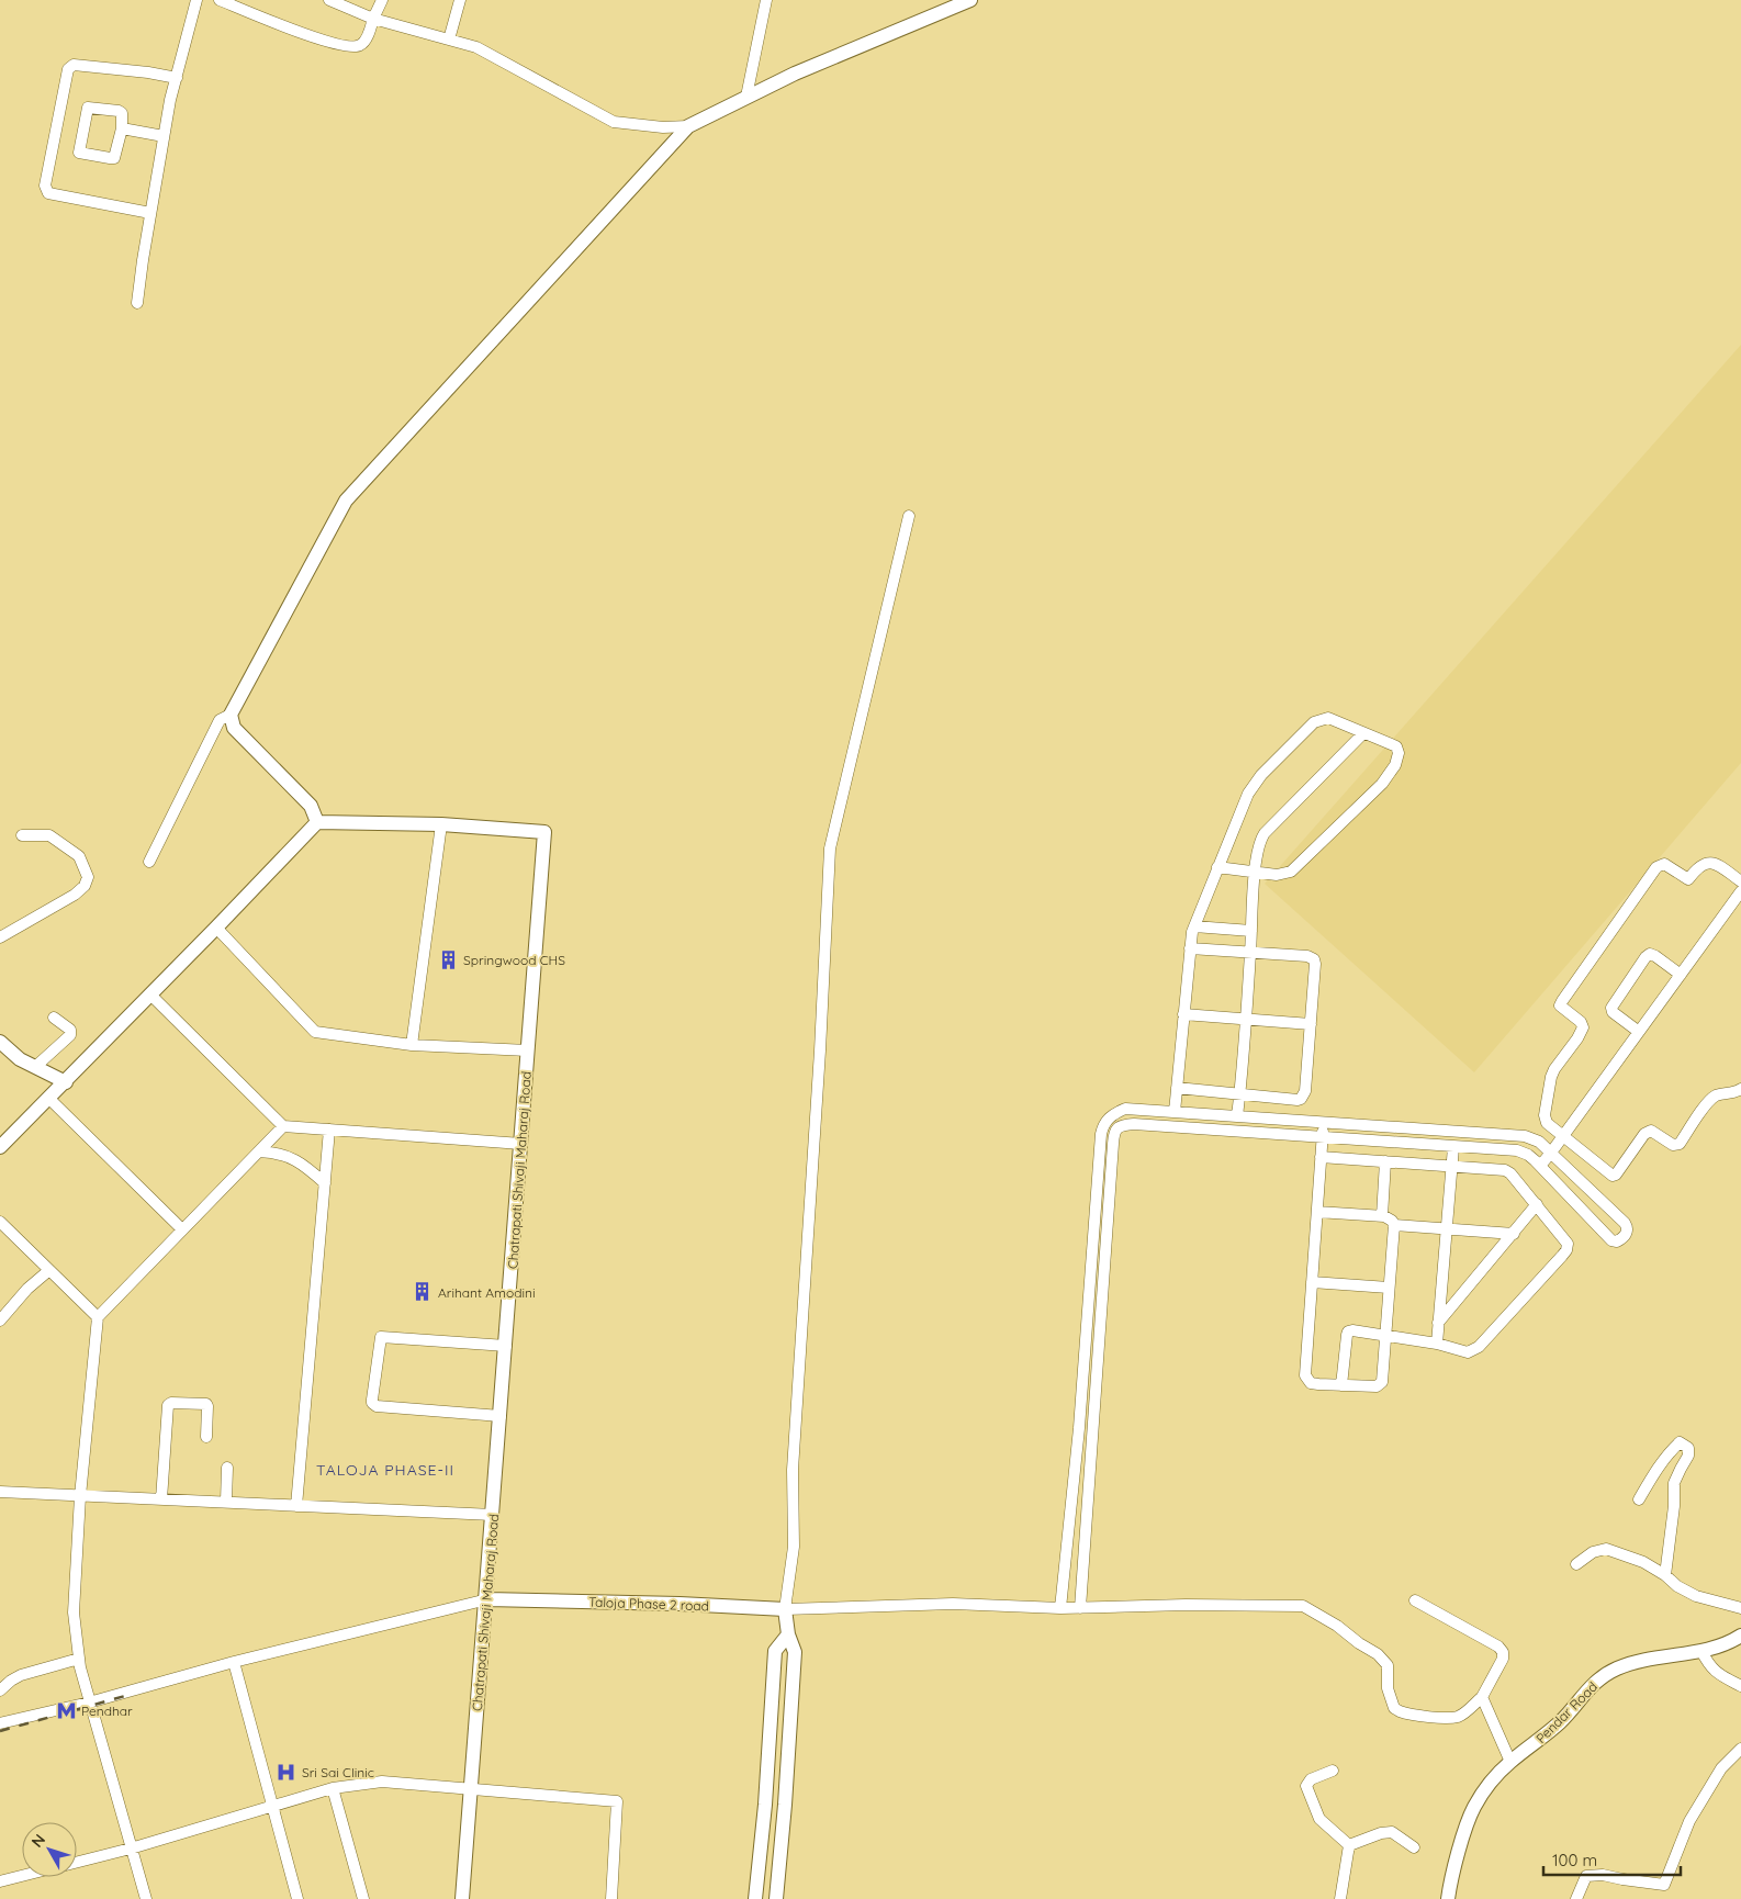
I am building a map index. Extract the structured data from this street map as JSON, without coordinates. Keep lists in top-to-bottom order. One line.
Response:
{"streets":{"street":["Chatrapati Shivaji Maharaj Road","Taloja Phase 2 road","Pendar Road"]},"crossings":[["Chatrapati Shivaji Maharaj Road","Taloja Phase 2 road"]],"districts":["TALOJA PHASE-II"],"places":{"building":["Springwood CHS","Arihant Amodini"],"metro station":["Pendhar"],"hospital":["Sri Sai Clinic"]},"scale_bar":"100 m","north":"top left"}
